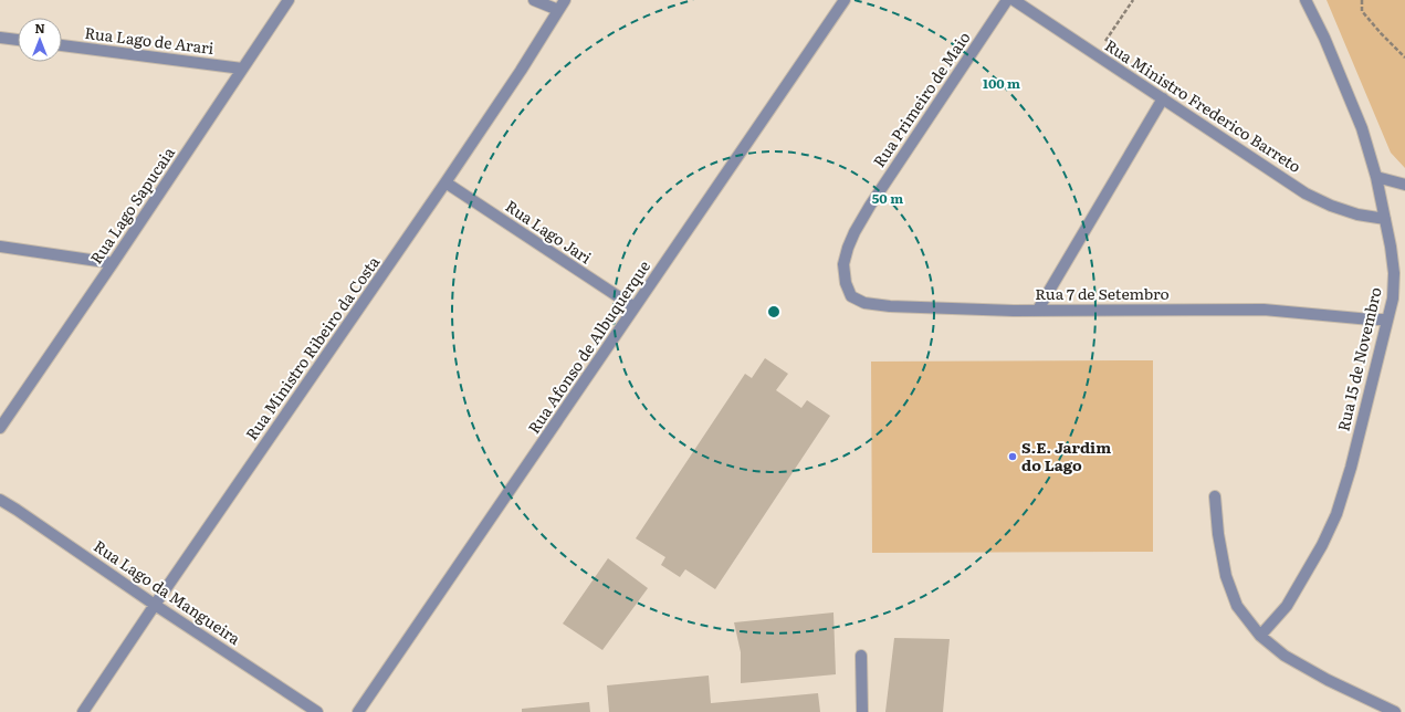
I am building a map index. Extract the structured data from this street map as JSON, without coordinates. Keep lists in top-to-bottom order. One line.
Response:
{"streets":{"street":["Rua Lago de Arari","Rua Primeiro de Maio","Rua Ministro Frederico Barreto","Rua Lago Sapucaia","Rua Lago Jari","Rua 7 de Setembro","Rua Afonso de Albuquerque","Rua Ministro Ribeiro da Costa","Rua 15 de Novembro","Rua Lago da Mangueira"]},"crossings":[["Rua Lago de Arari","Rua Lago Sapucaia"],["Rua Primeiro de Maio","Rua 7 de Setembro"],["Rua Ministro Frederico Barreto","Rua 15 de Novembro"],["Rua Lago Jari","Rua Afonso de Albuquerque"],["Rua Lago Jari","Rua Ministro Ribeiro da Costa"],["Rua 7 de Setembro","Rua 15 de Novembro"],["Rua Ministro Ribeiro da Costa","Rua Lago da Mangueira"]],"places":["S.E. Jardim do Lago"],"north":"top","rings":["100 m","50 m"]}
